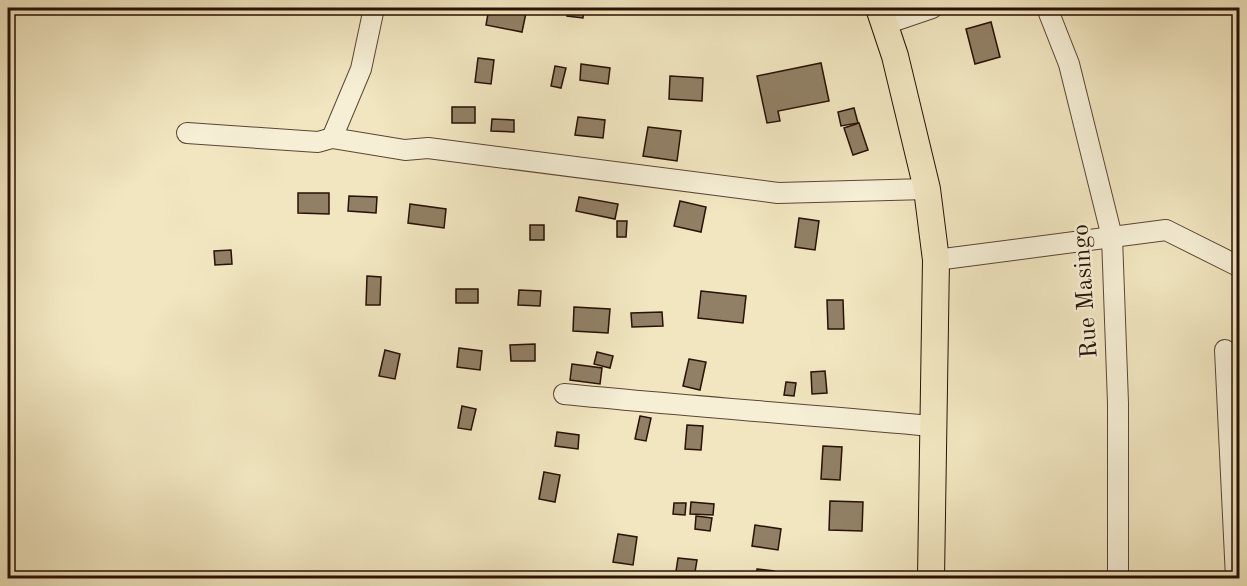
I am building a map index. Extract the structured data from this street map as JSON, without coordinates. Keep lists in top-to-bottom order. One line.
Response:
{"streets":{"street":["Rue Masingo"]}}
